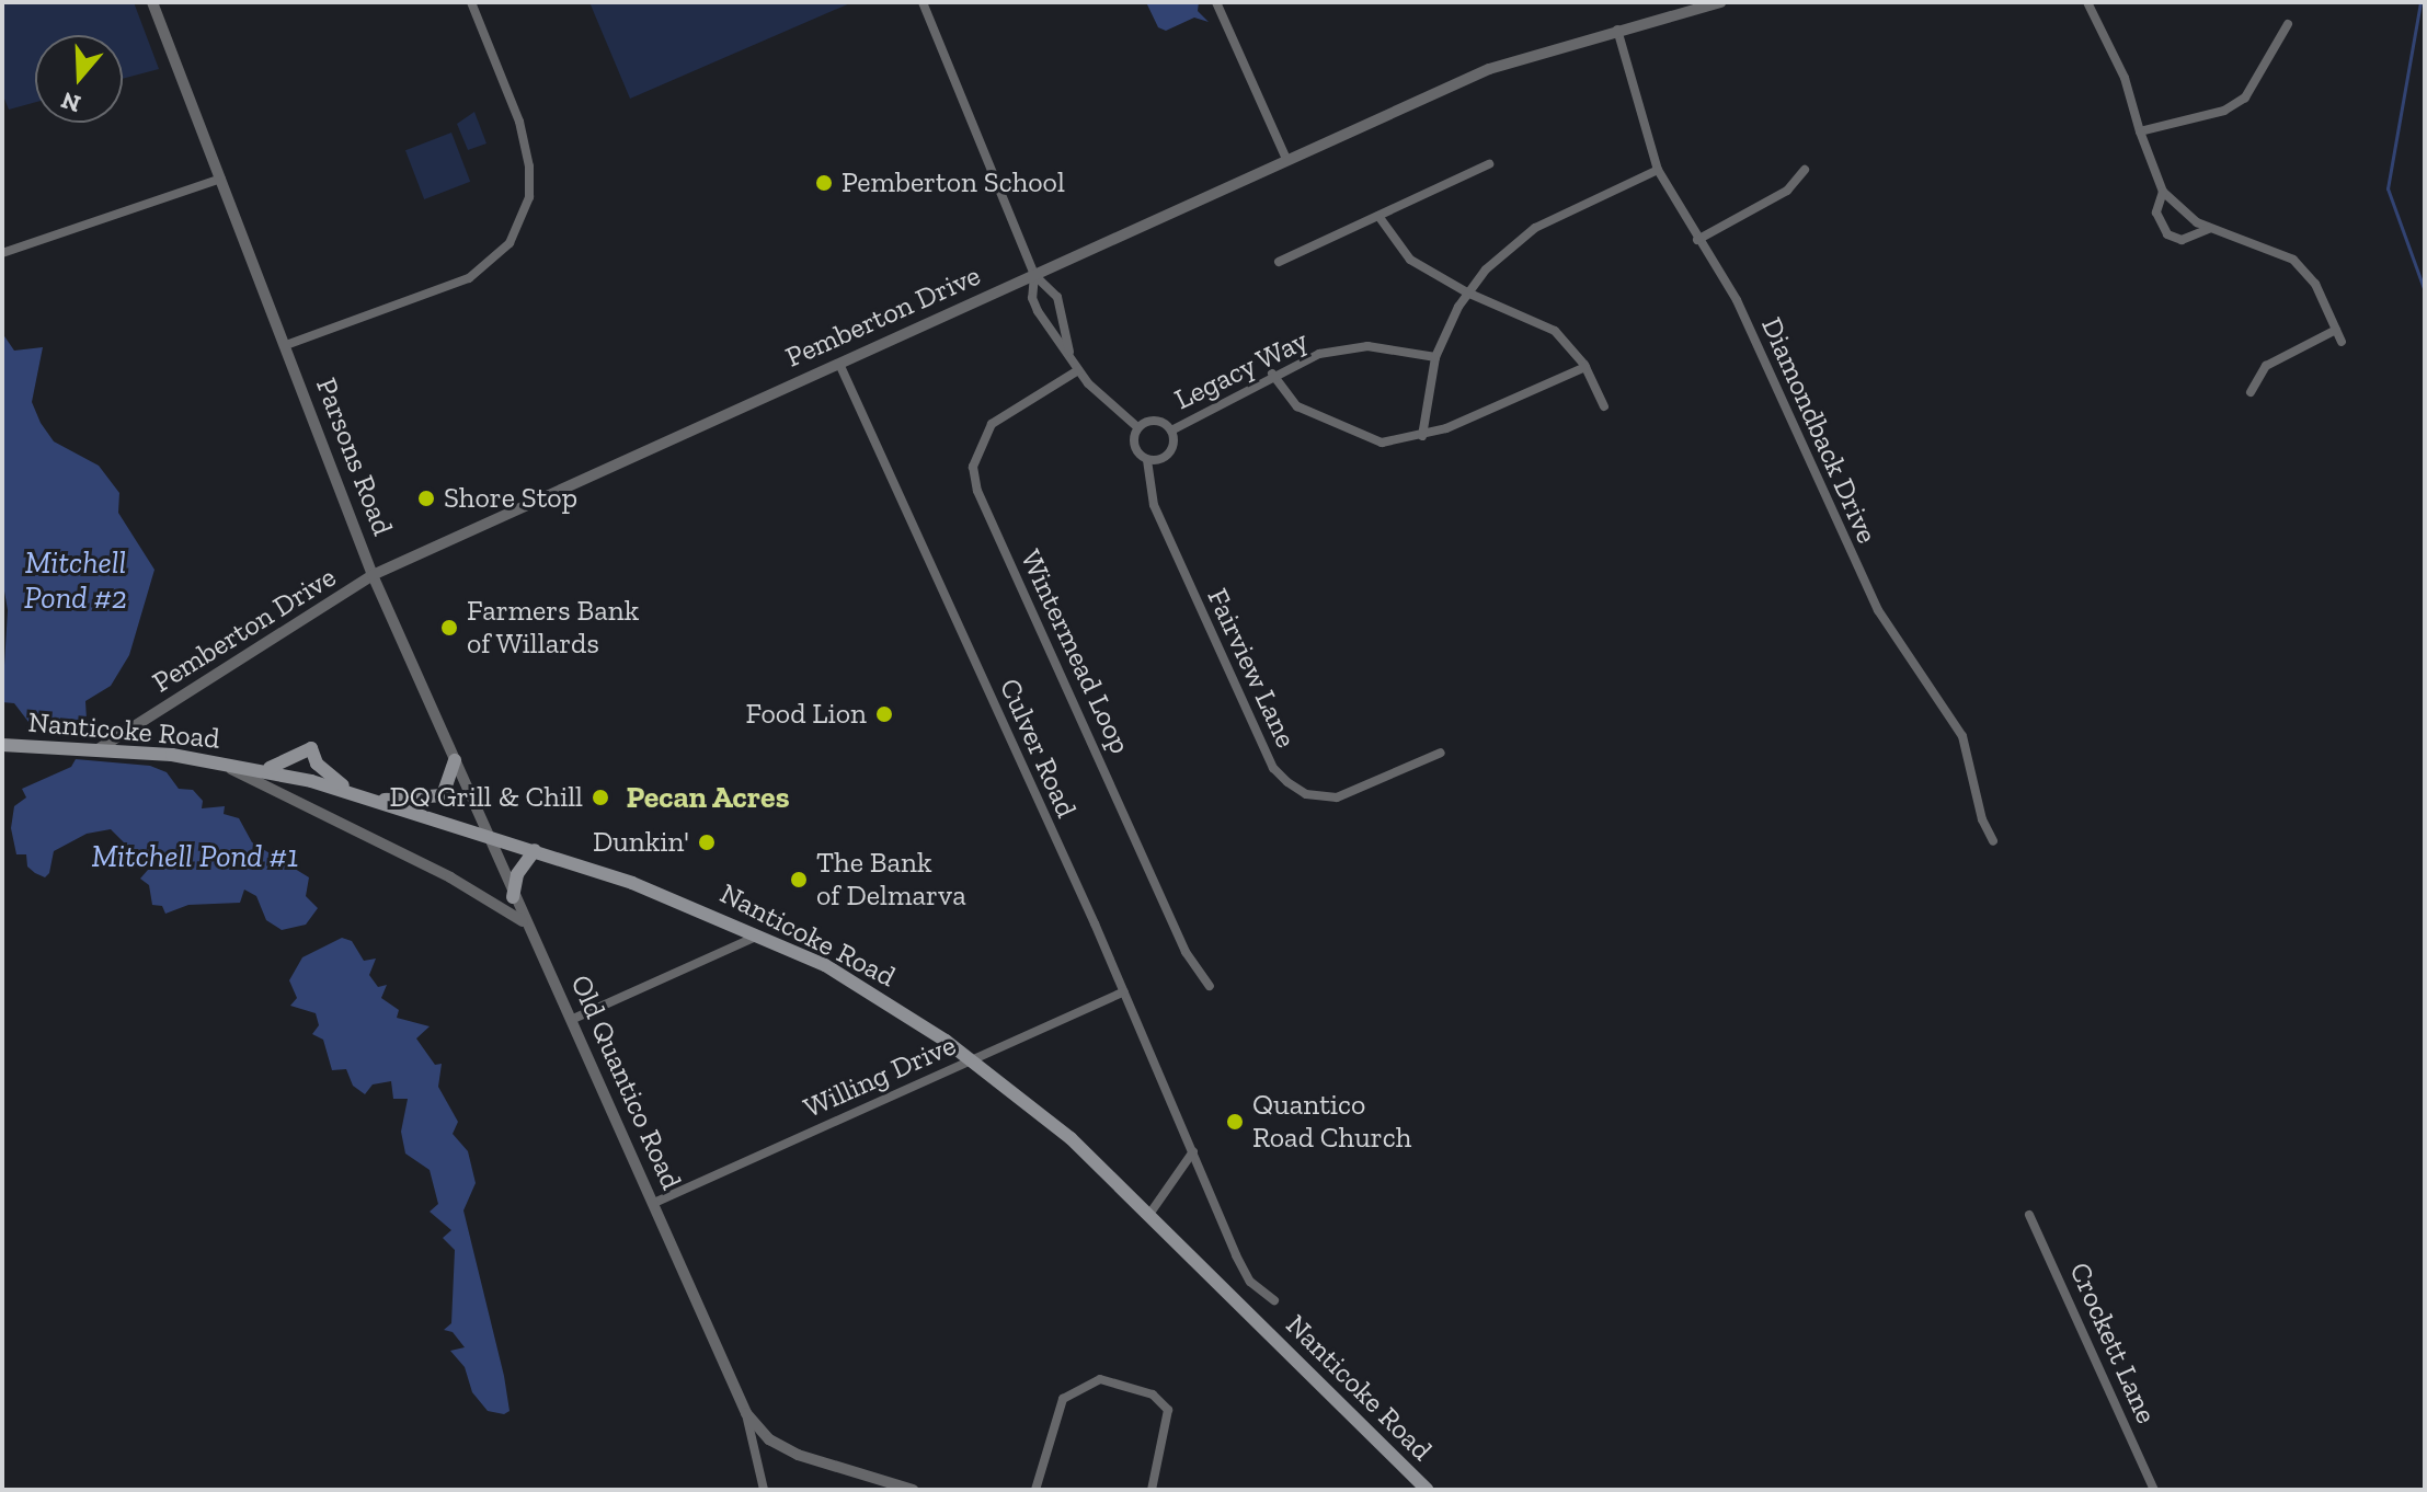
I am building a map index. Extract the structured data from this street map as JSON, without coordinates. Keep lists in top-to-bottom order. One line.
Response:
{"streets":{"main road":["Nanticoke Road"],"street":["Pemberton Drive","Legacy Way","Diamondback Drive","Parsons Road","Wintermead Loop","Fairview Lane","Culver Road","Willing Drive","Old Quantico Road","Crockett Lane"]},"crossings":[["Pemberton Drive","Diamondback Drive"],["Pemberton Drive","Parsons Road"],["Pemberton Drive","Nanticoke Road"],["Pemberton Drive","Culver Road"],["Legacy Way","Fairview Lane"],["Parsons Road","Nanticoke Road"],["Parsons Road","Old Quantico Road"],["Nanticoke Road","Willing Drive"],["Culver Road","Willing Drive"],["Willing Drive","Old Quantico Road"]],"districts":["Pecan Acres"],"water":["Mitchell Pond #2","Mitchell Pond #1"],"places":["Pemberton School","Shore Stop","Farmers Bank of Willards","Food Lion","DQ Grill & Chill","Dunkin'","The Bank of Delmarva","Quantico Road Church"],"north":"bottom"}
